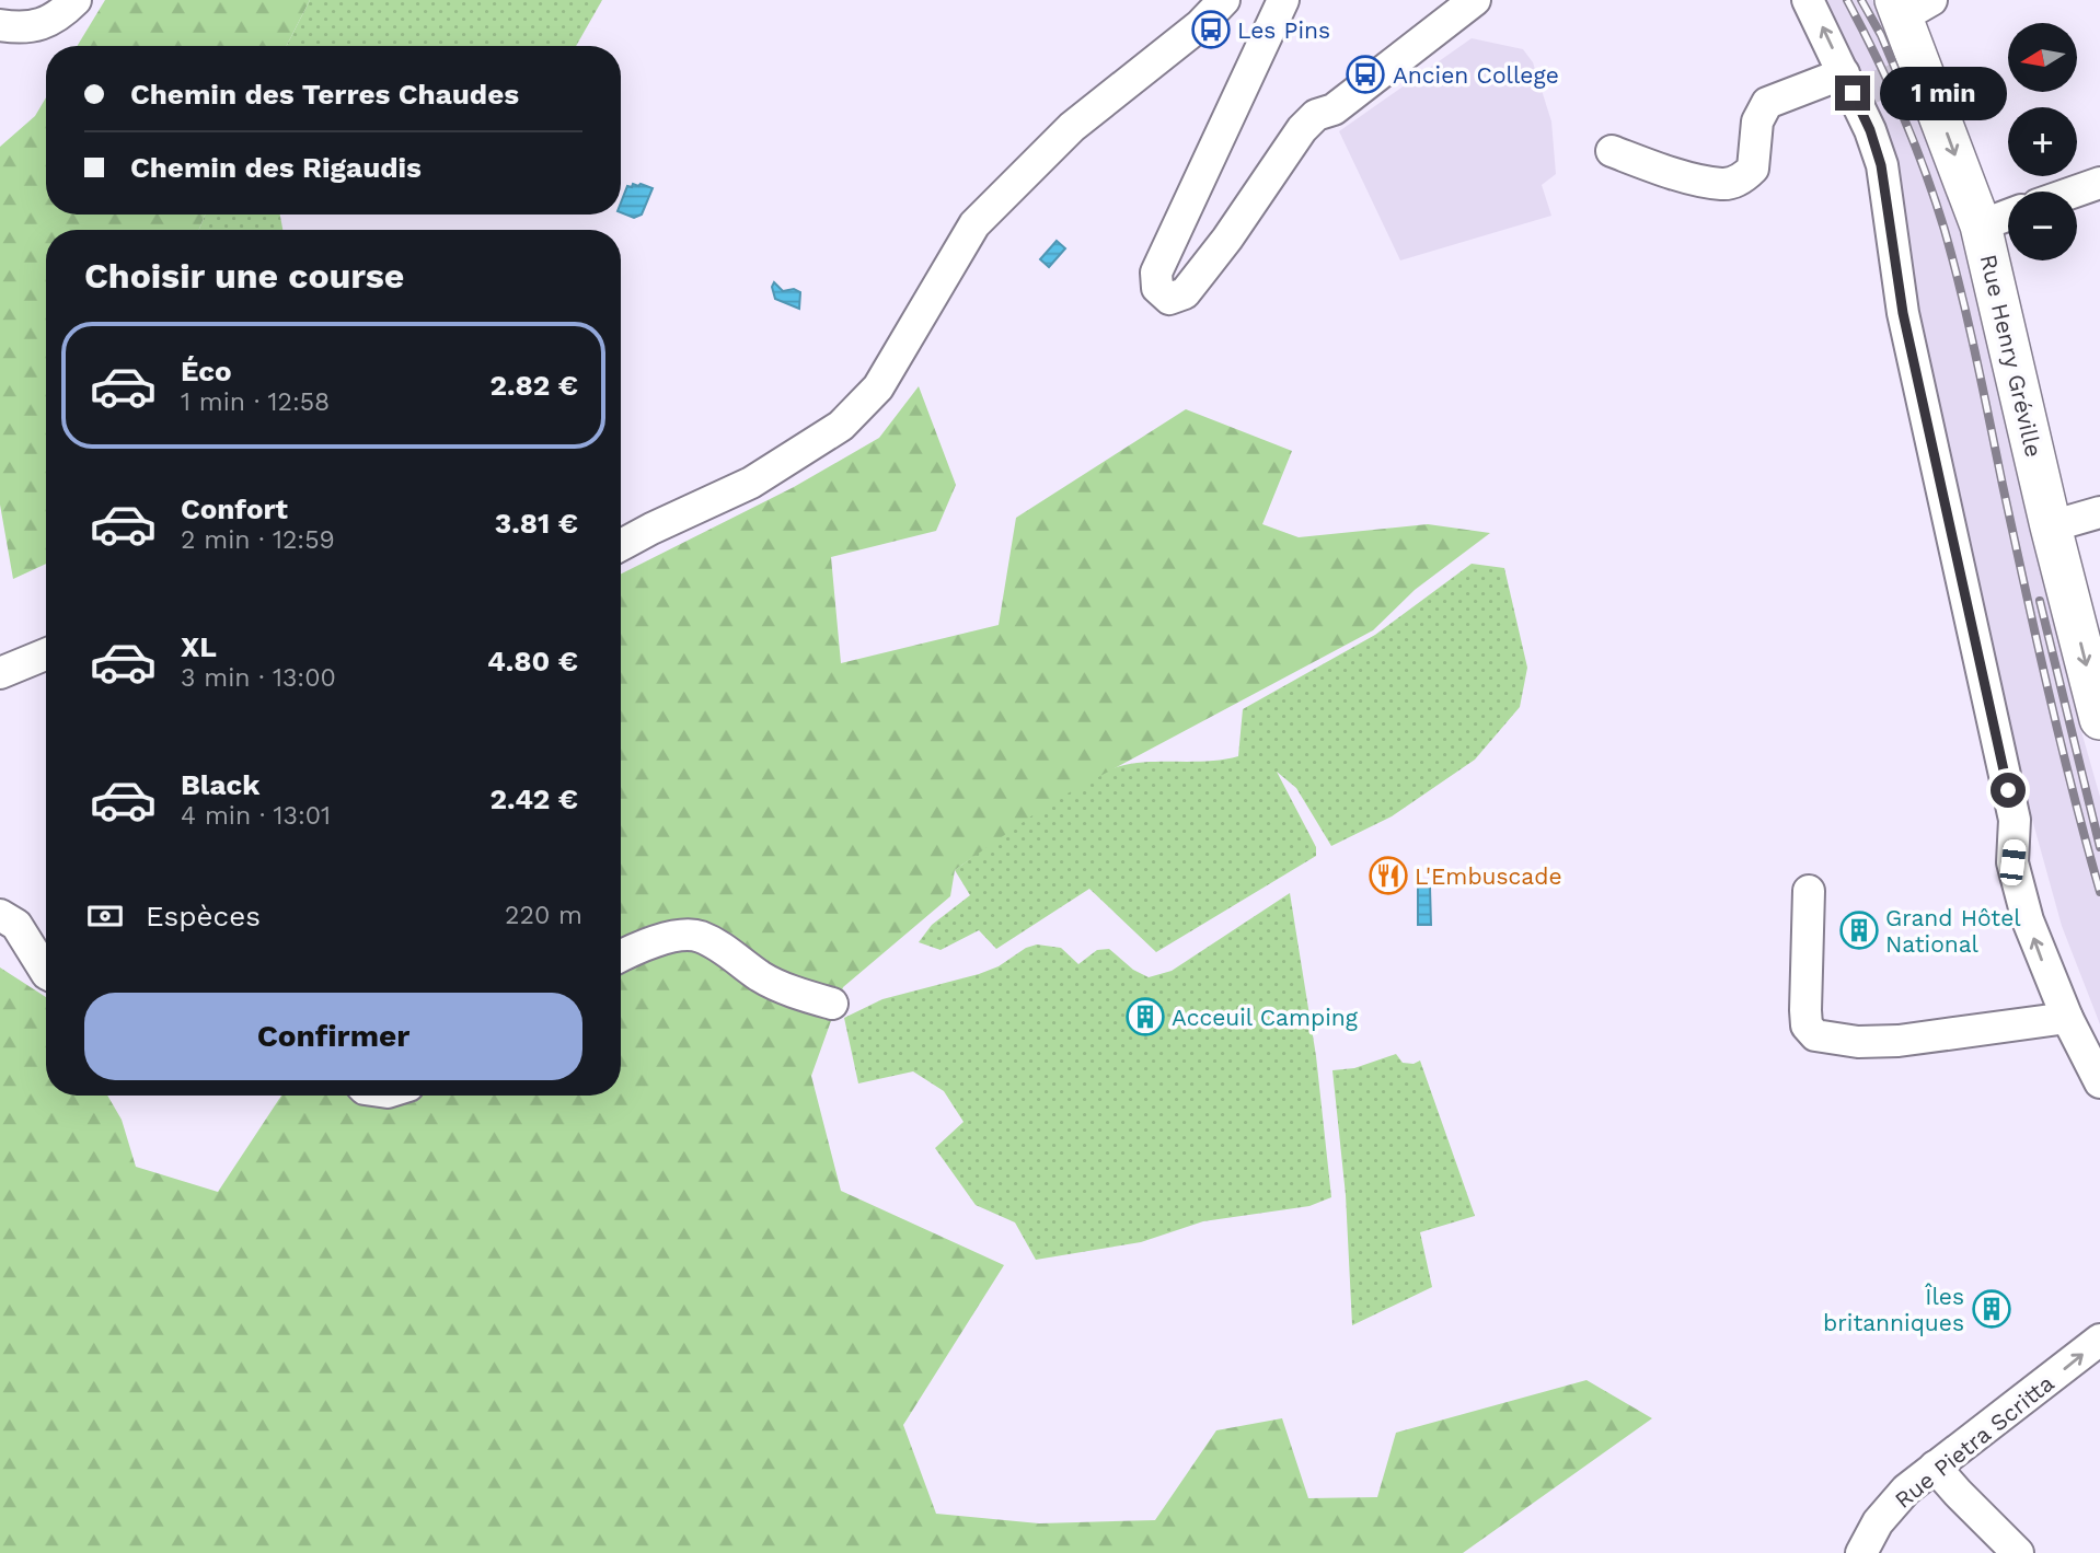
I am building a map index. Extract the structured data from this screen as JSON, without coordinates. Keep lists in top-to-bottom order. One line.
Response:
{"streets":{"main road":["Rue Henry Gréville"],"street":["Rue Pietra Scritta"]},"one_way":["Rue Henry Gréville","Rue Pietra Scritta"],"places":{"bus stop":["Les Pins","Ancien College"],"restaurant":["L'Embuscade"],"building":["Grand Hôtel National","Acceuil Camping","Îles britanniques"]},"north":"left","page":{"map_buttons":["+","−"],"banner":["Chemin des Terres Chaudes","Chemin des Rigaudis"],"bubble":"1 min","heading":"Choisir une course","list":[{"name":"Éco","note":"1 min · 12:58","value":"2.82 €"},{"name":"Confort","note":"2 min · 12:59","value":"3.81 €"},{"name":"XL","note":"3 min · 13:00","value":"4.80 €"},{"name":"Black","note":"4 min · 13:01","value":"2.42 €"}],"pay":["Espèces","220 m"],"buttons":"Confirmer"}}
